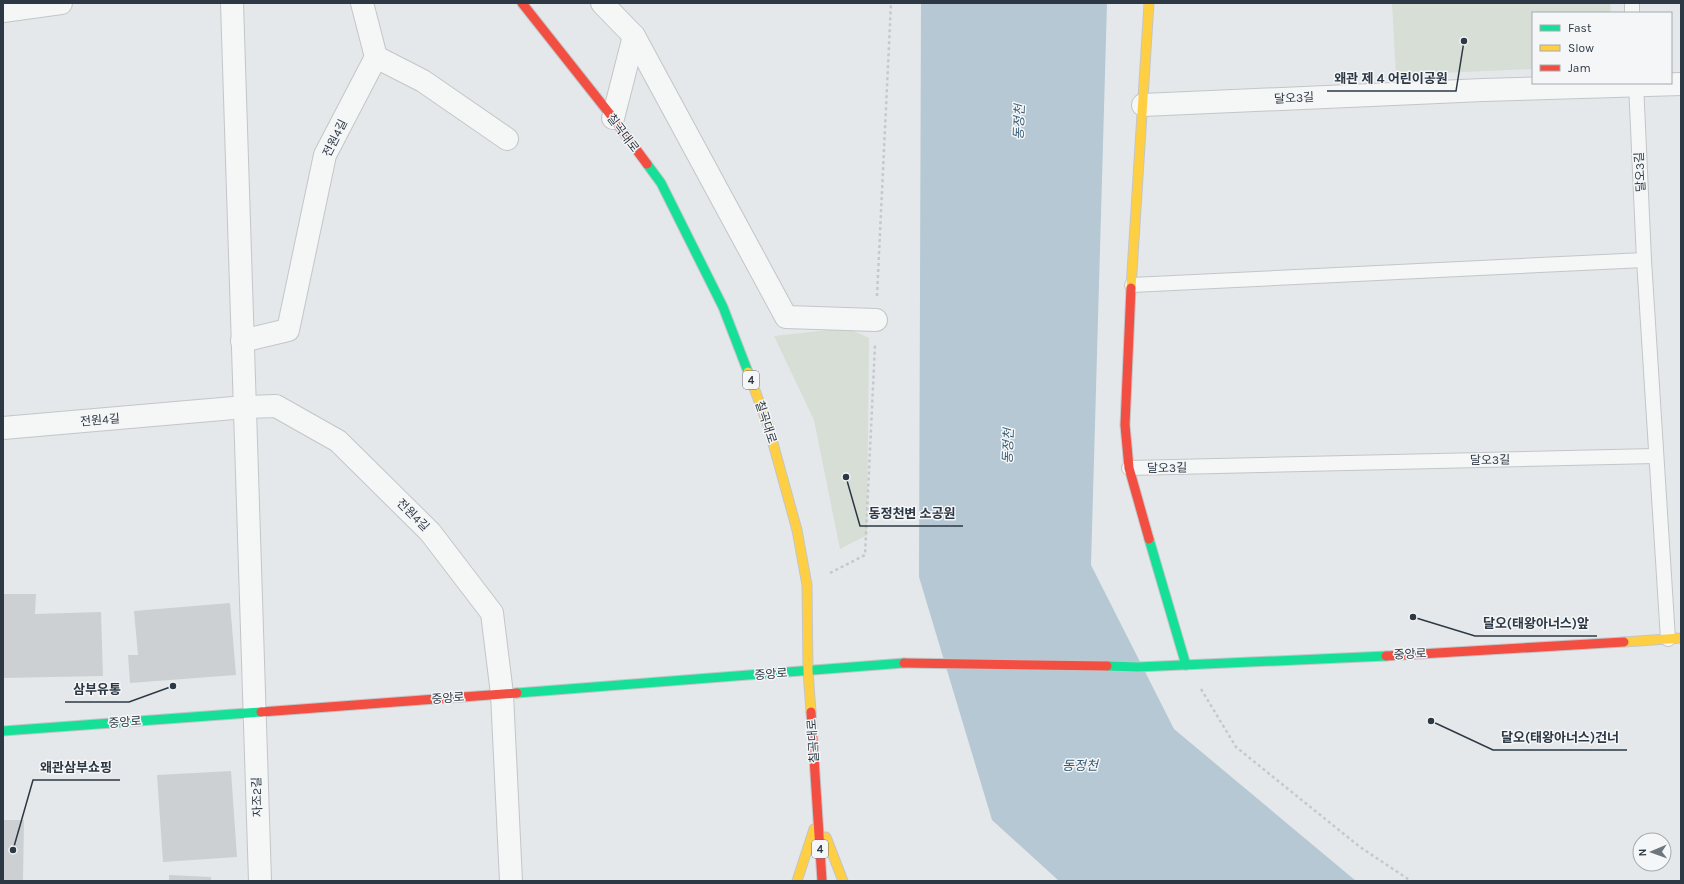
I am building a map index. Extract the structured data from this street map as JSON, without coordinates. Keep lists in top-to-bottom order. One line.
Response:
{"streets":{"street":["달오3길","칠곡대로","전원4길","4","중앙로","자조2길"]},"crossings":[["달오3길","중앙로"],["칠곡대로","중앙로"],["전원4길","중앙로"],["중앙로","자조2길"]],"water":["동정천"],"places":["왜관 제 4 어린이공원","동정천변 소공원","달오(태왕아너스)앞","삼부유통","달오(태왕아너스)건너","왜관삼부쇼핑"],"legend":["Fast","Slow","Jam"],"north":"left"}
